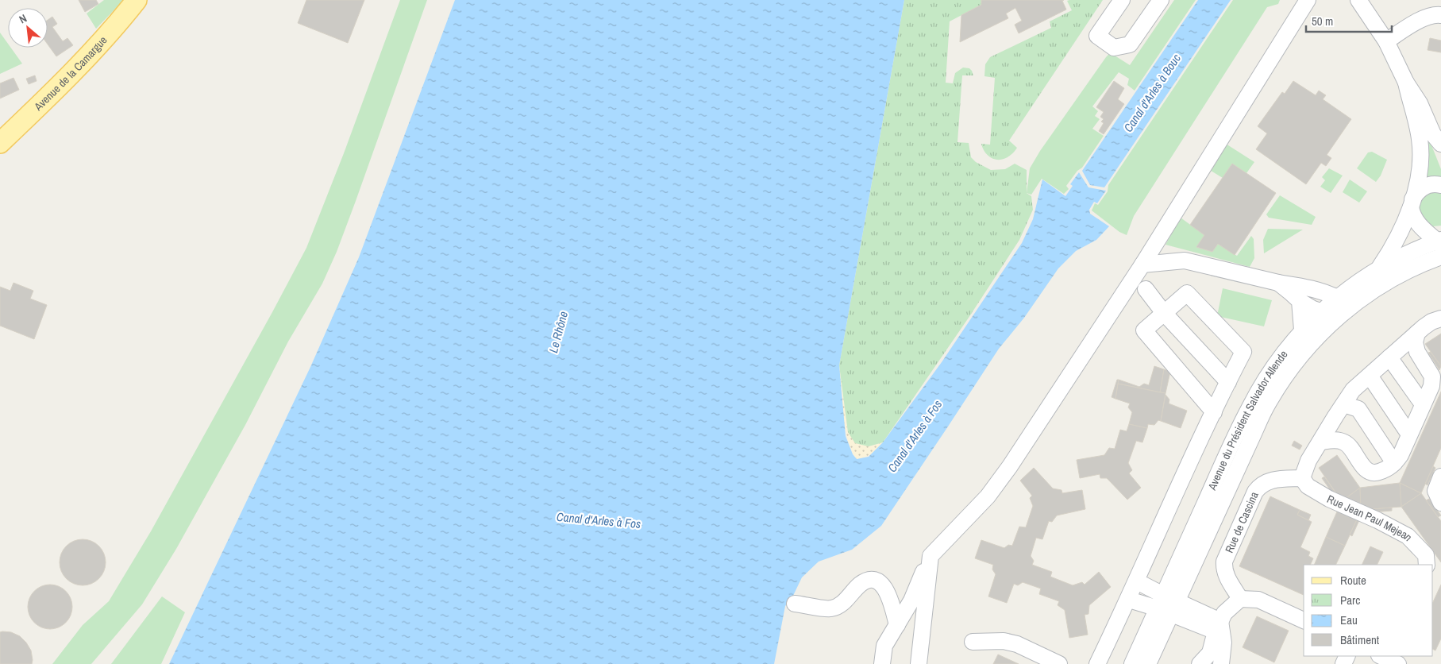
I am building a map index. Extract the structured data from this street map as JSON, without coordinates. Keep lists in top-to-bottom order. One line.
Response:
{"streets":{"main road":["Avenue de la Camargue"],"street":["Avenue du Président Salvador Allende","Rue Jean Paul Mejean","Rue de Cascina"]},"crossings":[["Rue Jean Paul Mejean","Rue de Cascina"]],"water":["Canal d'Arles à Bouc","Le Rhône","Canal d'Arles à Fos"],"legend":["Route","Parc","Eau","Bâtiment"],"scale_bar":"50 m","north":"top left"}
